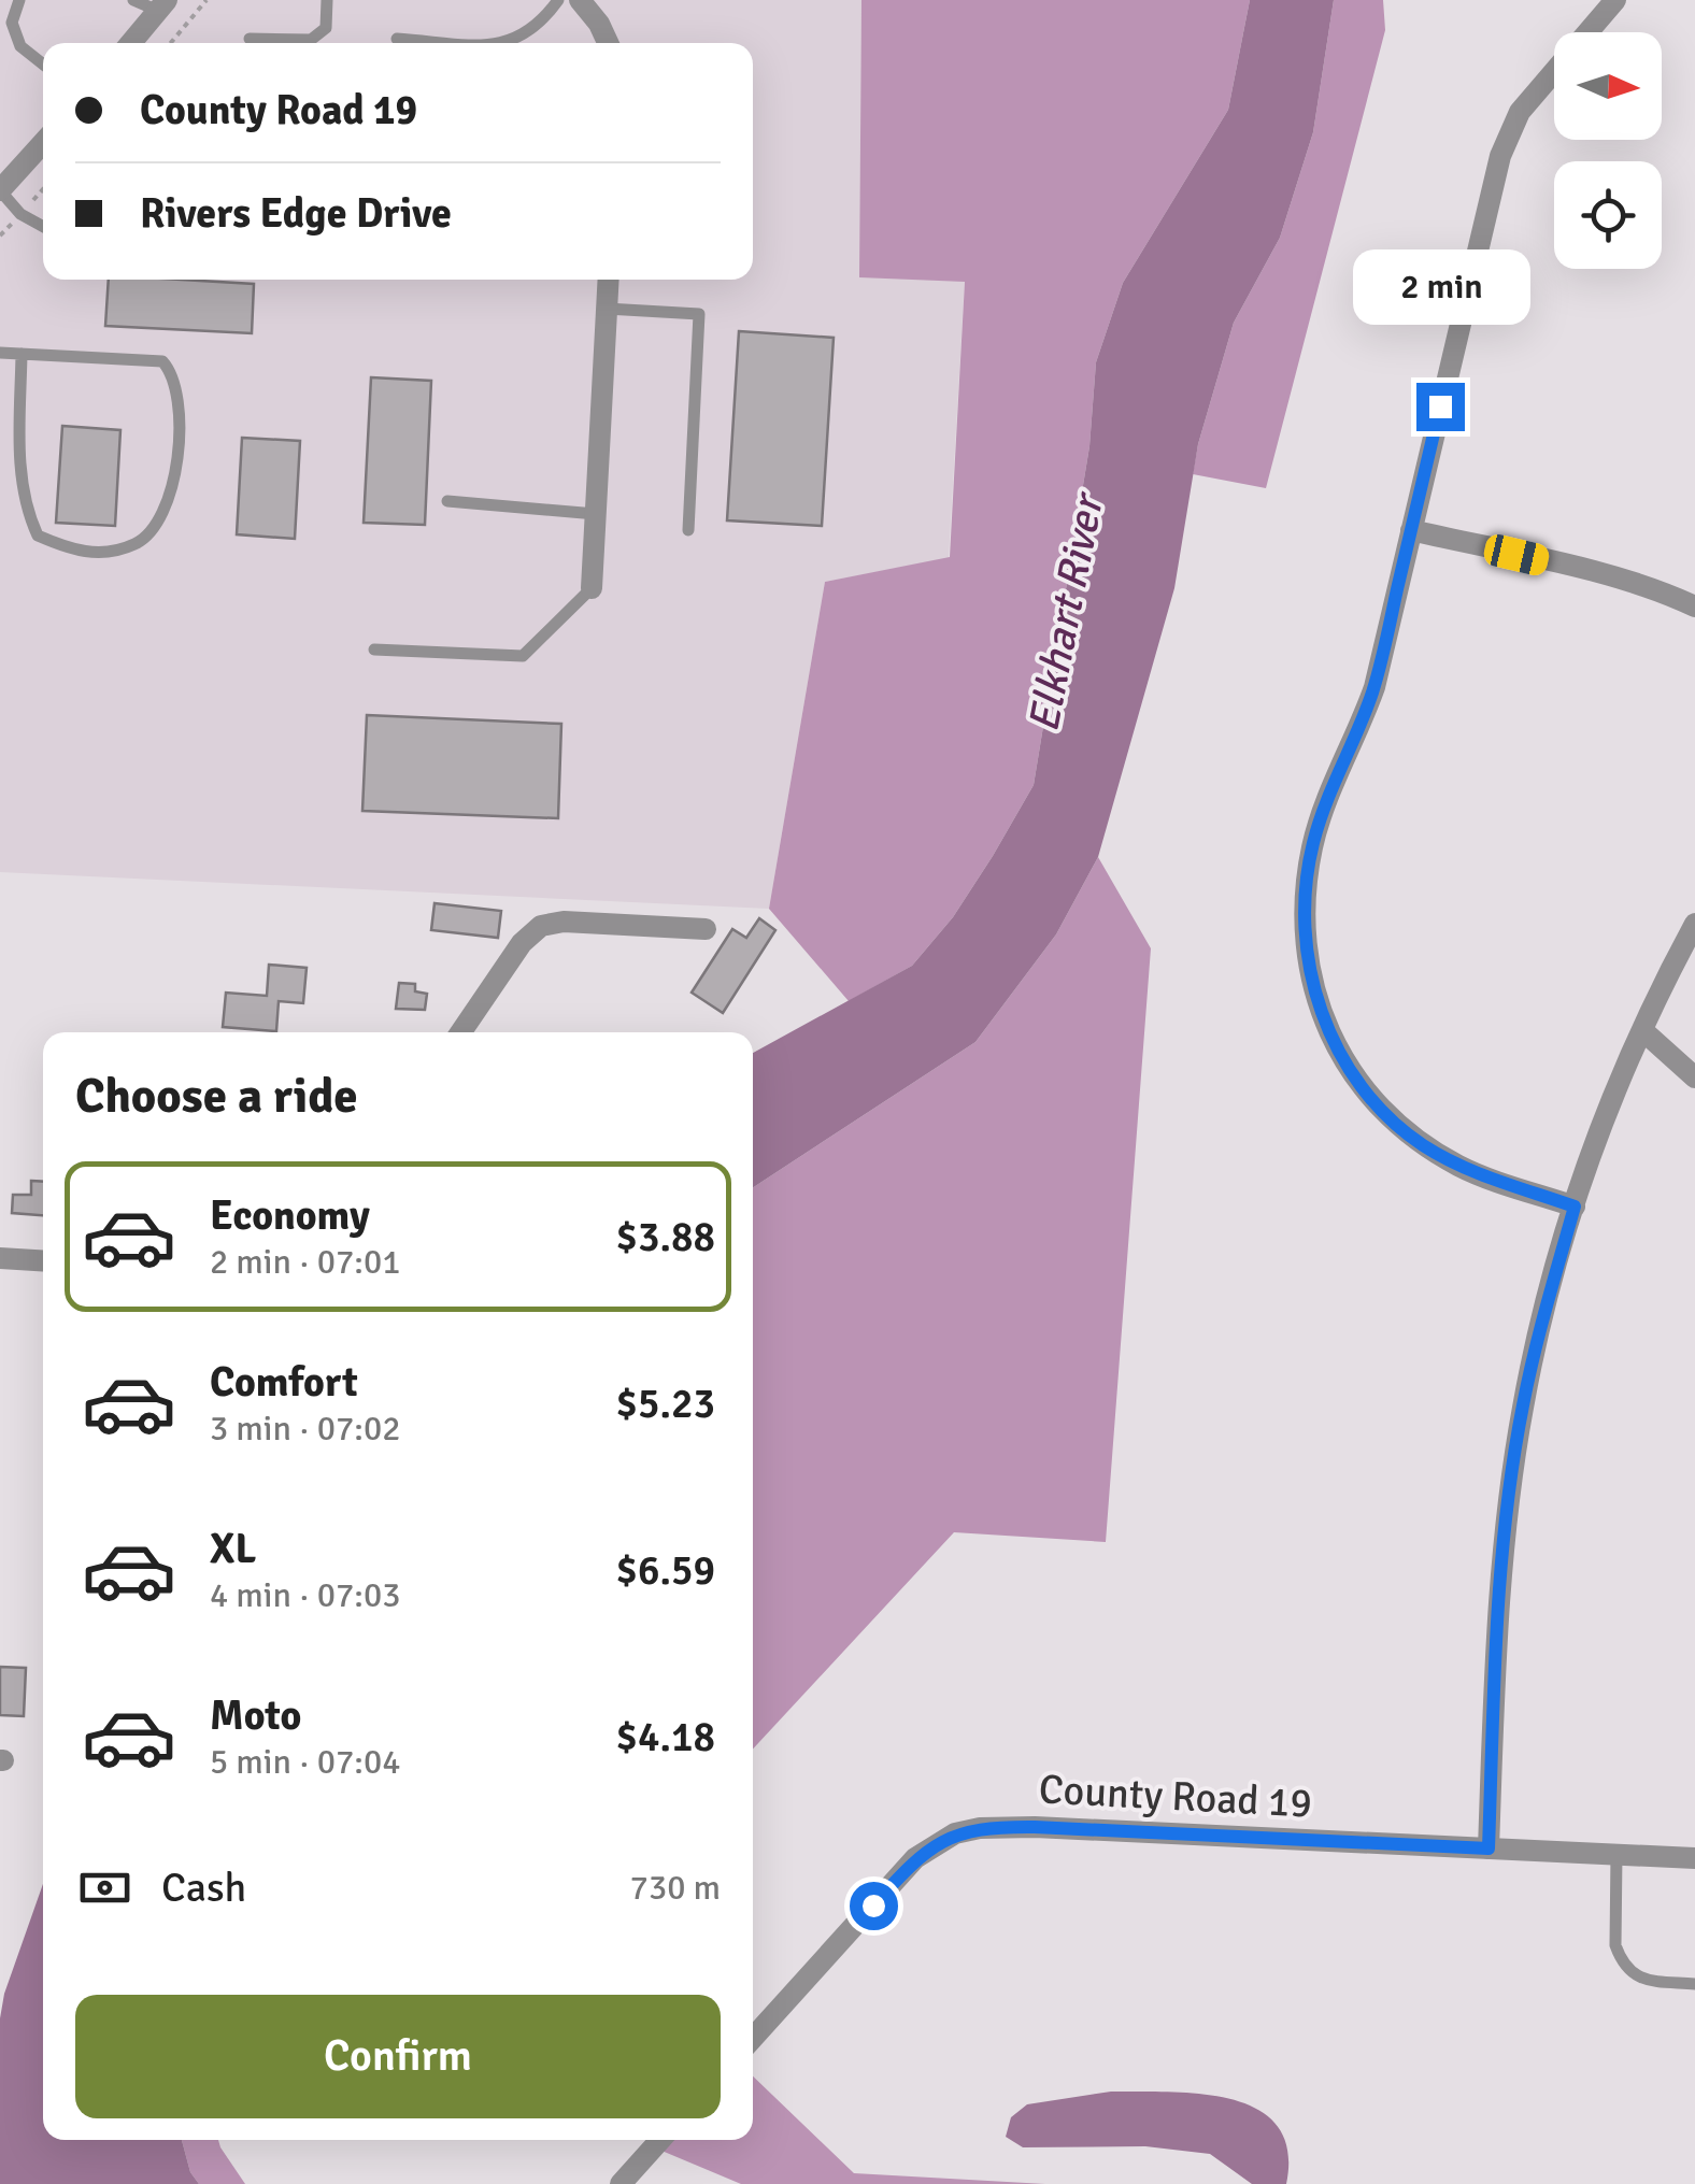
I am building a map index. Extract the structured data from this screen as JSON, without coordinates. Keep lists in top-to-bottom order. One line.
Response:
{"streets":{"street":["County Road 19"]},"water":["Elkhart River"],"north":"right","page":{"banner":["County Road 19","Rivers Edge Drive"],"bubble":"2 min","heading":"Choose a ride","list":[{"name":"Economy","note":"2 min · 07:01","value":"$3.88"},{"name":"Comfort","note":"3 min · 07:02","value":"$5.23"},{"name":"XL","note":"4 min · 07:03","value":"$6.59"},{"name":"Moto","note":"5 min · 07:04","value":"$4.18"}],"pay":["Cash","730 m"],"buttons":"Confirm"}}
